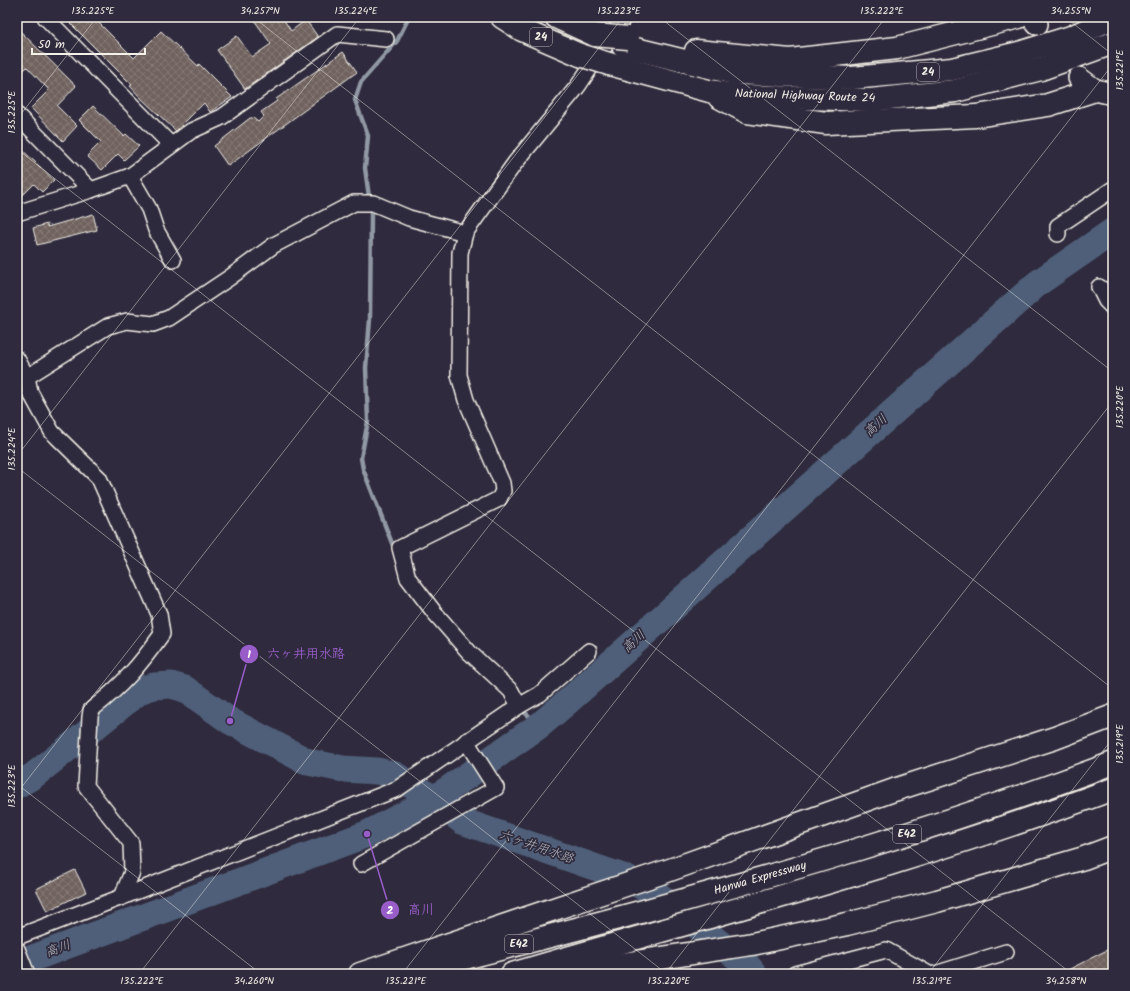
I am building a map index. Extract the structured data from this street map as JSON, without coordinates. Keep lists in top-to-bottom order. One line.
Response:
{"streets":{"highway":["24","National Highway Route 24","E42","Hanwa Expressway"]},"crossings":[["24","National Highway Route 24"]],"water":["高川","六ヶ井用水路"],"places":["六ヶ井用水路","高川"],"scale_bar":"50 m","coordinates":["135.225°E","34.257°N","135.224°E","135.223°E","135.222°E","34.255°N","135.221°E","135.220°E","135.219°E","34.260°N","34.258°N"]}
